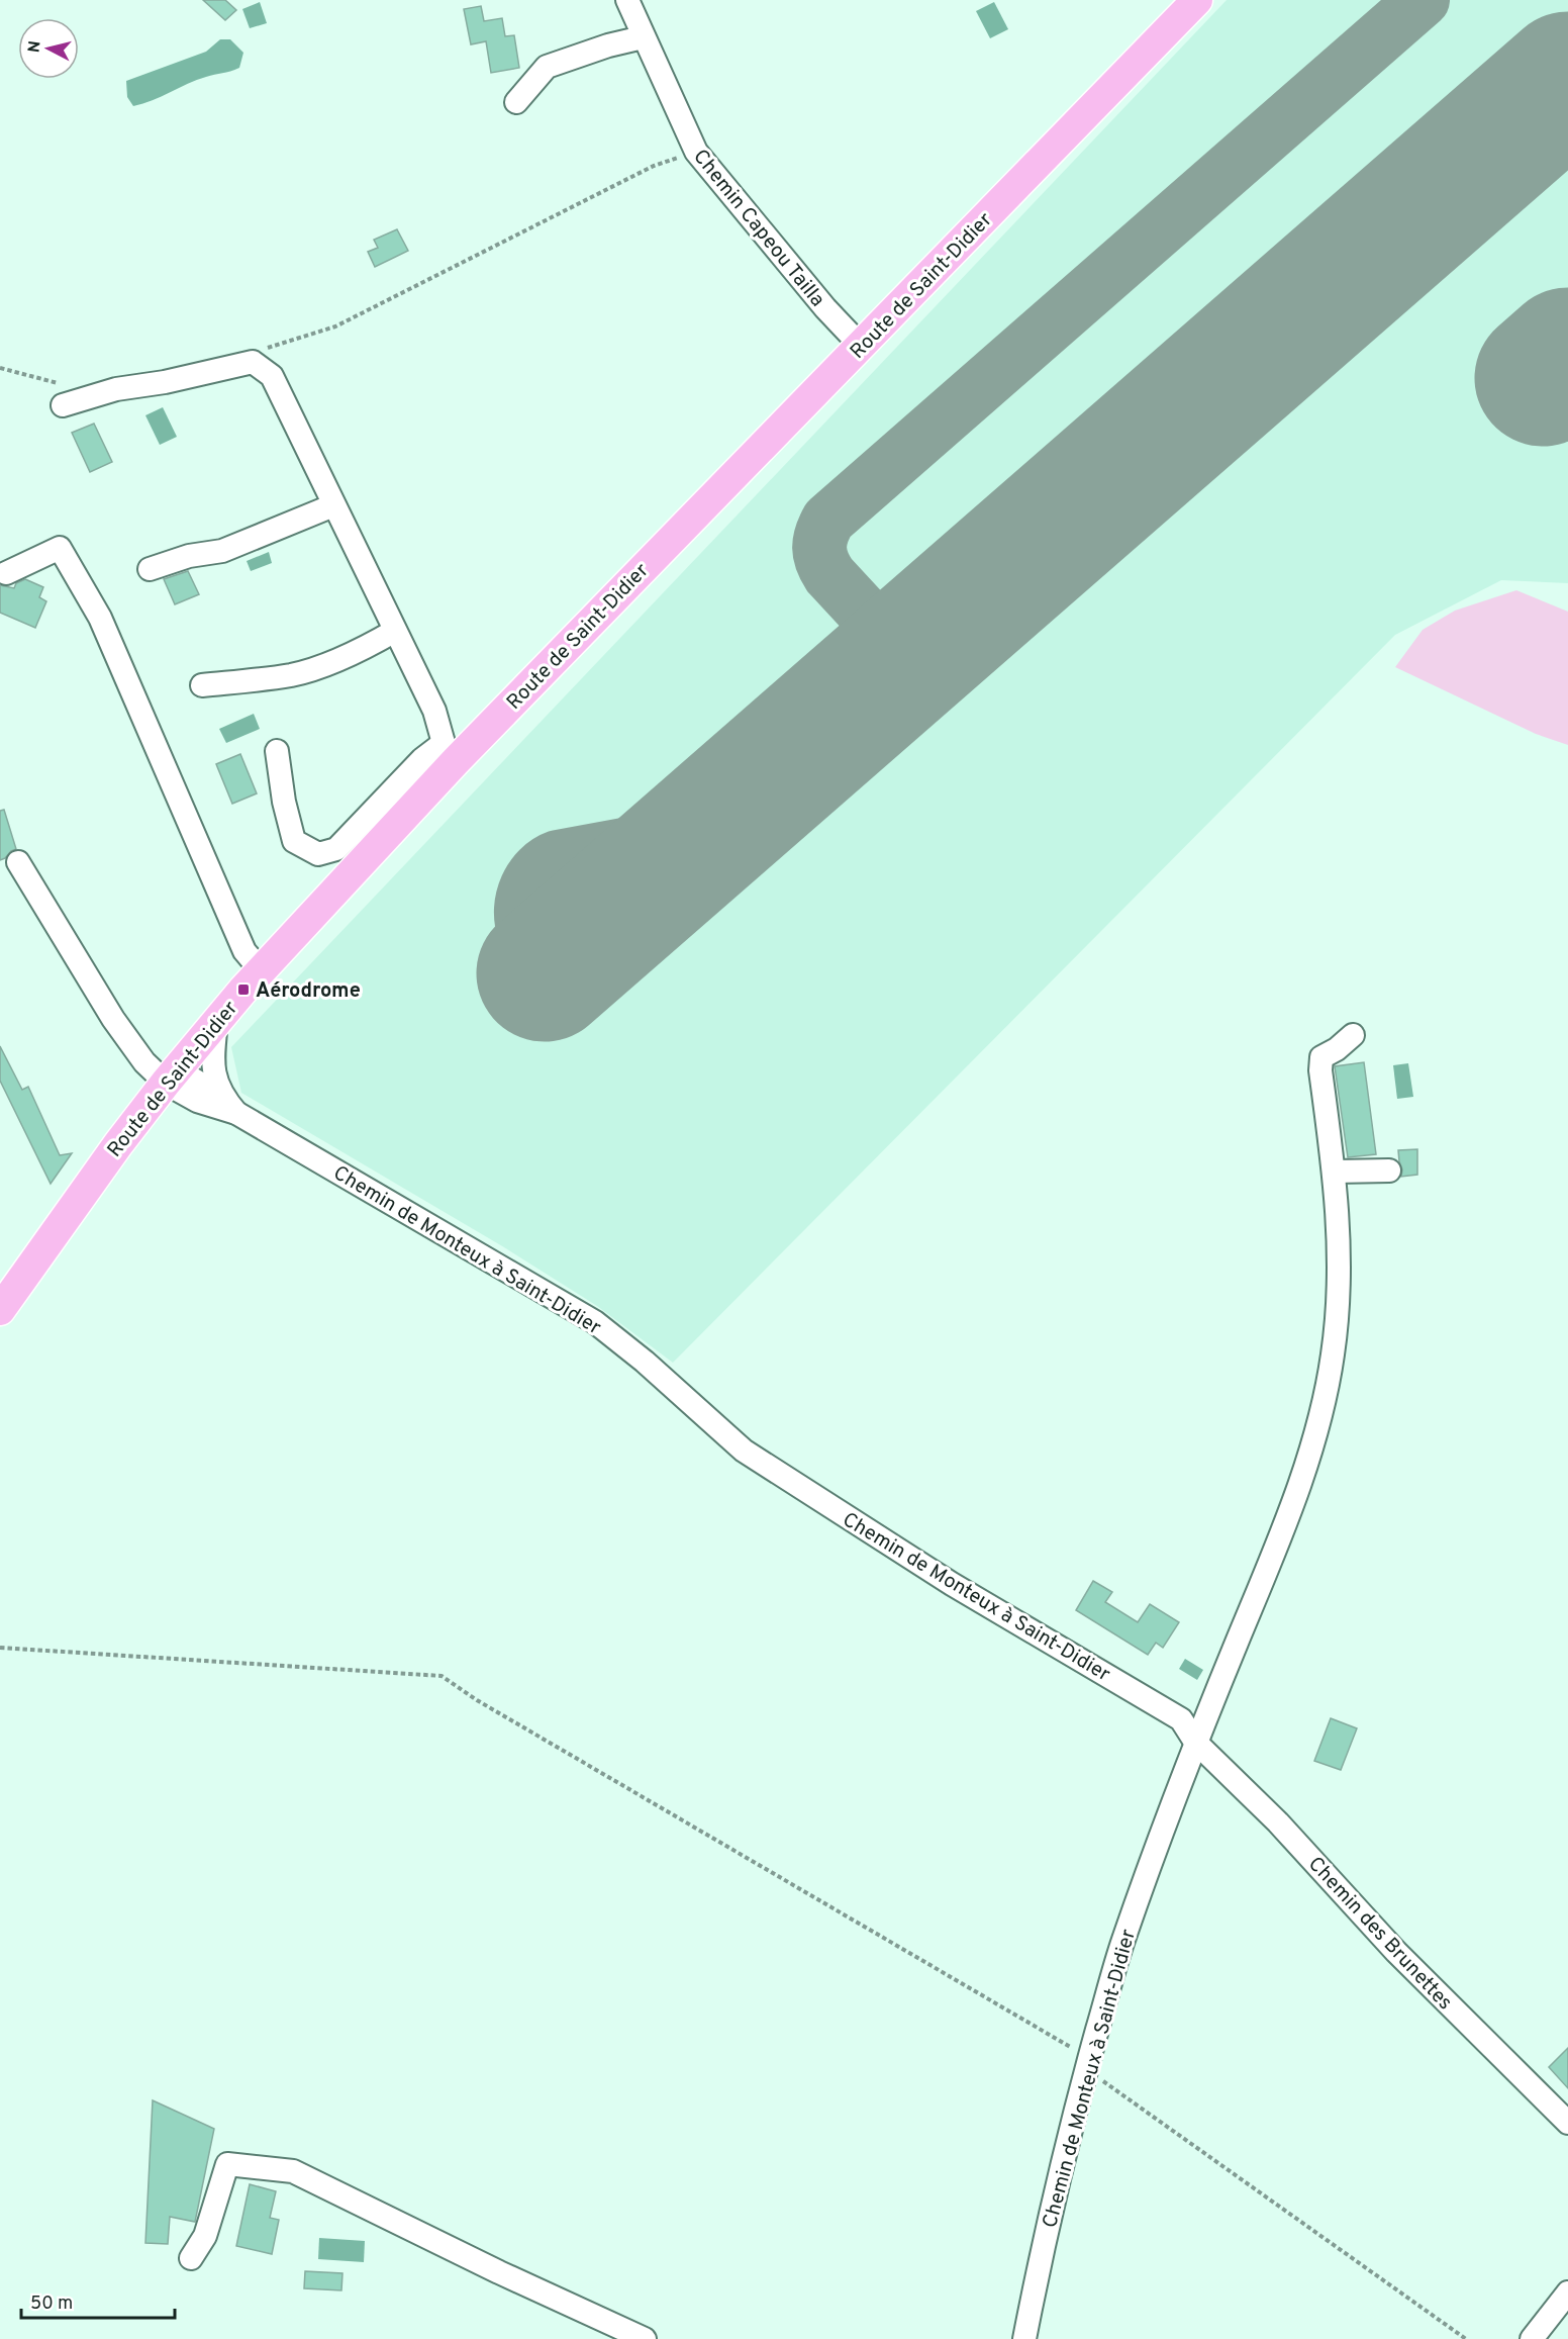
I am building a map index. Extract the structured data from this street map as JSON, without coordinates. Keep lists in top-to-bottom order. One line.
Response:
{"streets":{"main road":["Route de Saint-Didier"],"street":["Chemin Capeou Tailla","Chemin de Monteux à Saint-Didier","Chemin des Brunettes"]},"crossings":[["Chemin Capeou Tailla","Route de Saint-Didier"],["Route de Saint-Didier","Chemin de Monteux à Saint-Didier"],["Chemin de Monteux à Saint-Didier","Chemin des Brunettes"]],"places":{"transit":["Aérodrome"]},"scale_bar":"50 m","north":"left"}
